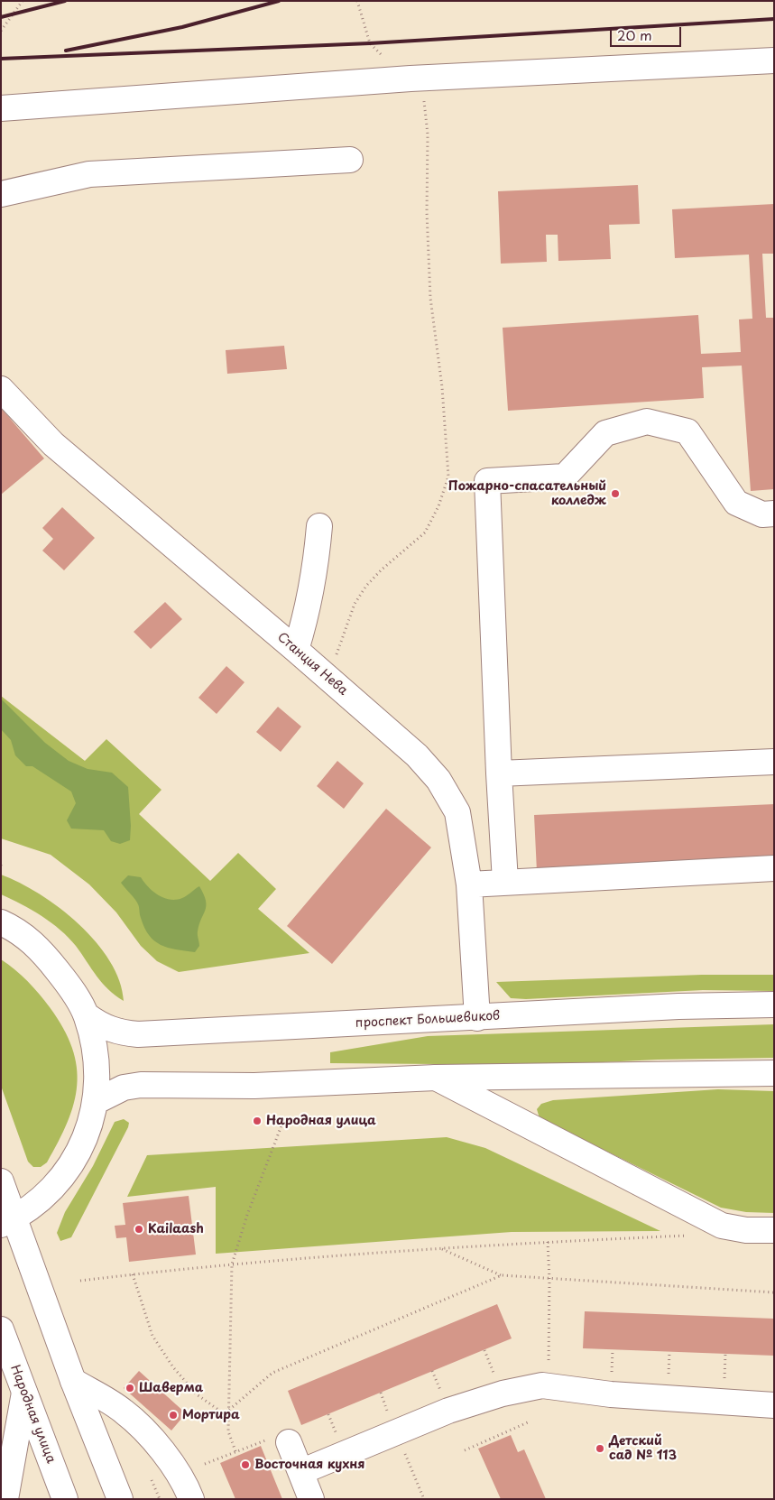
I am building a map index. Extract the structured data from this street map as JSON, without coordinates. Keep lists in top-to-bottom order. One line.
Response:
{"streets":{"main road":["Станция Нева","проспект Большевиков","Народная улица"]},"crossings":[["Станция Нева","проспект Большевиков"]],"places":["Пожарно-спасательный колледж","Народная улица","Kailaash","Шаверма","Мортира","Детский сад № 113","Восточная кухня"],"scale_bar":"20 m"}
